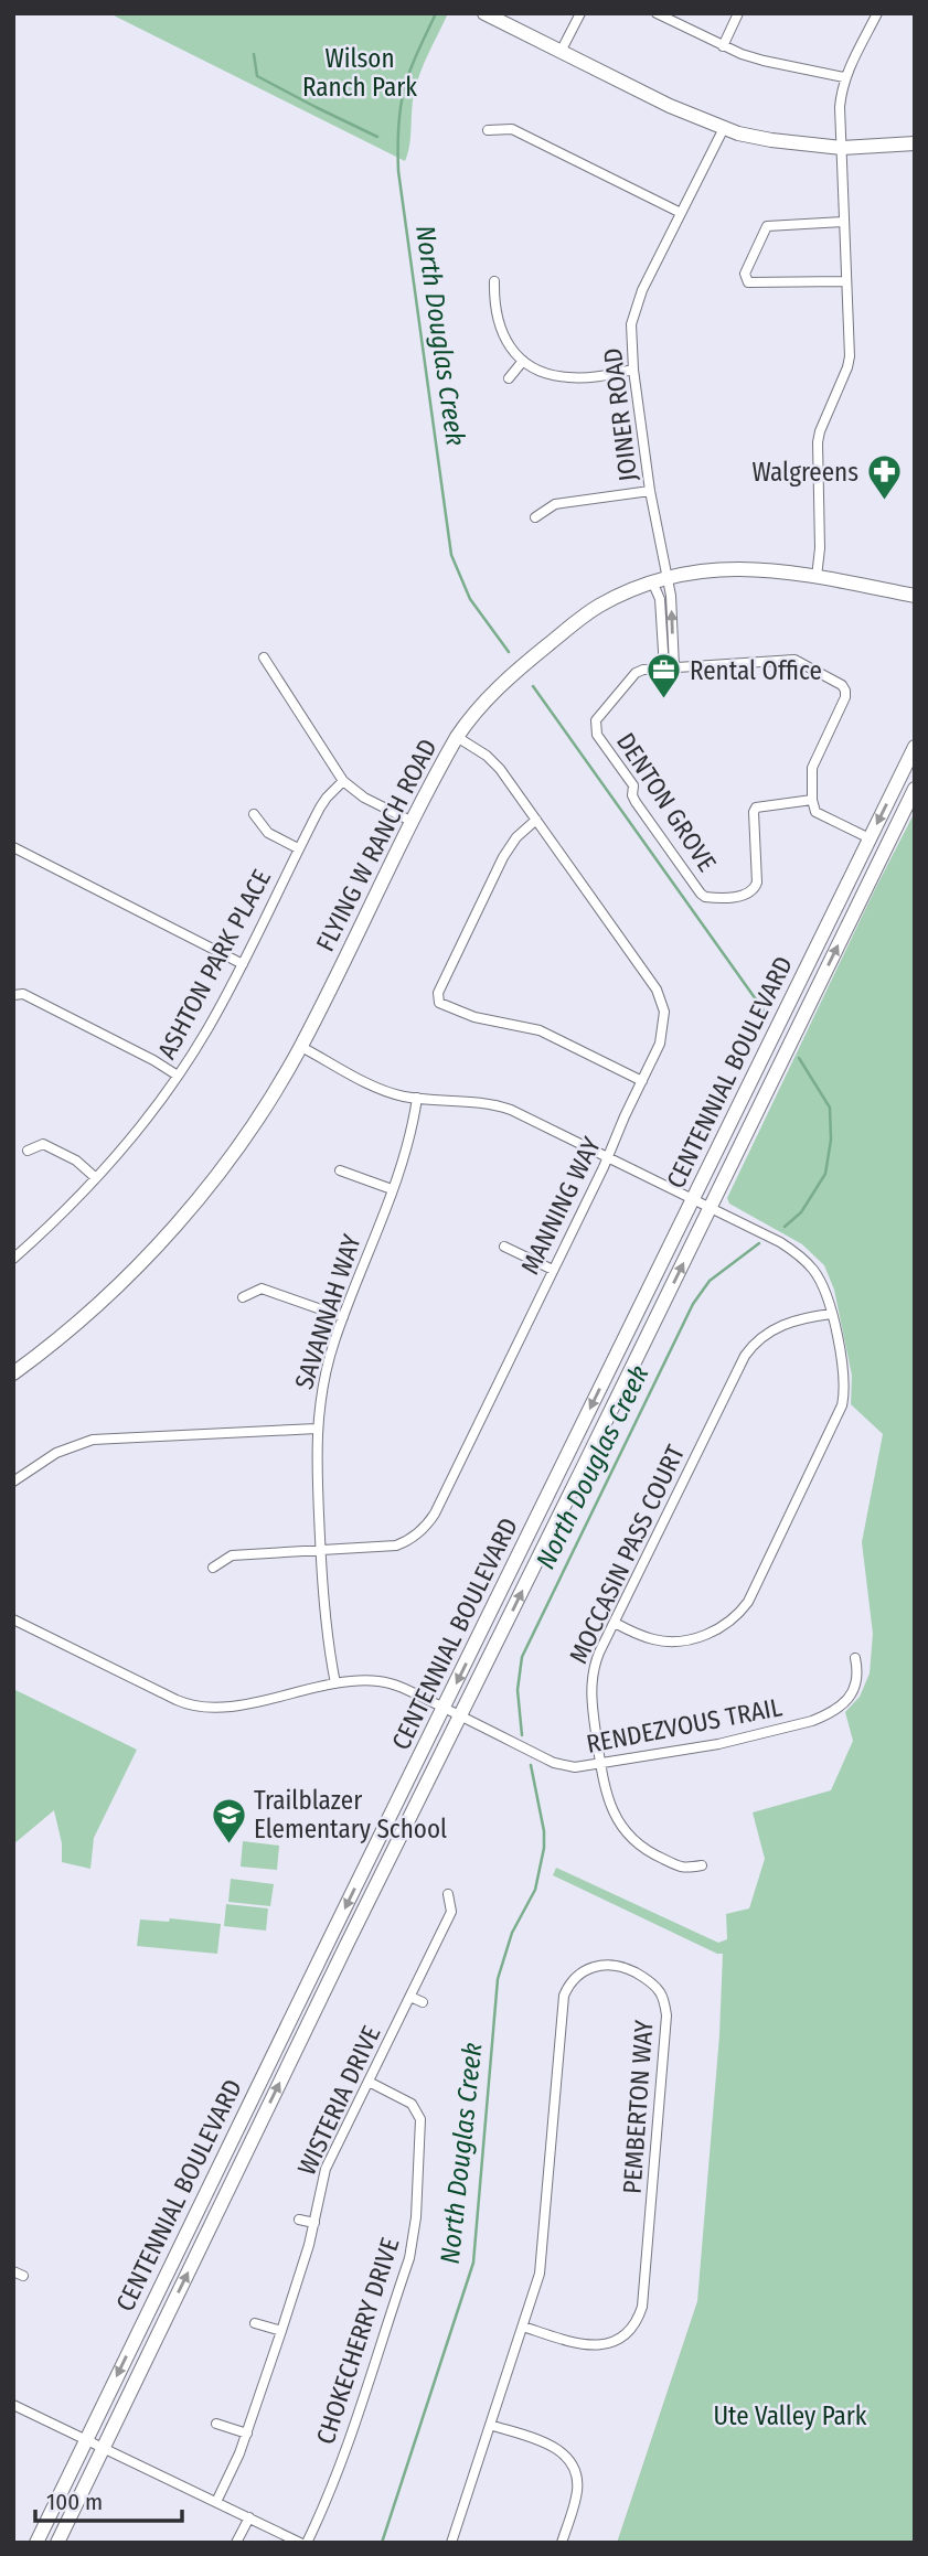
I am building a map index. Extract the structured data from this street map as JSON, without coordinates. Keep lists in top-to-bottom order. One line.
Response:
{"streets":{"main road":["FLYING W RANCH ROAD","CENTENNIAL BOULEVARD"],"street":["JOINER ROAD","DENTON GROVE","ASHTON PARK PLACE","MANNING WAY","SAVANNAH WAY","MOCCASIN PASS COURT","RENDEZVOUS TRAIL","WISTERIA DRIVE","PEMBERTON WAY","CHOKECHERRY DRIVE"]},"crossings":[["JOINER ROAD","FLYING W RANCH ROAD"],["FLYING W RANCH ROAD","MANNING WAY"],["CENTENNIAL BOULEVARD","RENDEZVOUS TRAIL"],["MANNING WAY","SAVANNAH WAY"],["SAVANNAH WAY","RENDEZVOUS TRAIL"],["MOCCASIN PASS COURT","RENDEZVOUS TRAIL"],["WISTERIA DRIVE","CHOKECHERRY DRIVE"]],"water":["North Douglas Creek"],"parks":["Wilson Ranch Park","Ute Valley Park"],"places":{"pharmacy":["Walgreens"],"office":["Rental Office"],"school or university":["Trailblazer Elementary School"]},"scale_bar":"100 m"}
